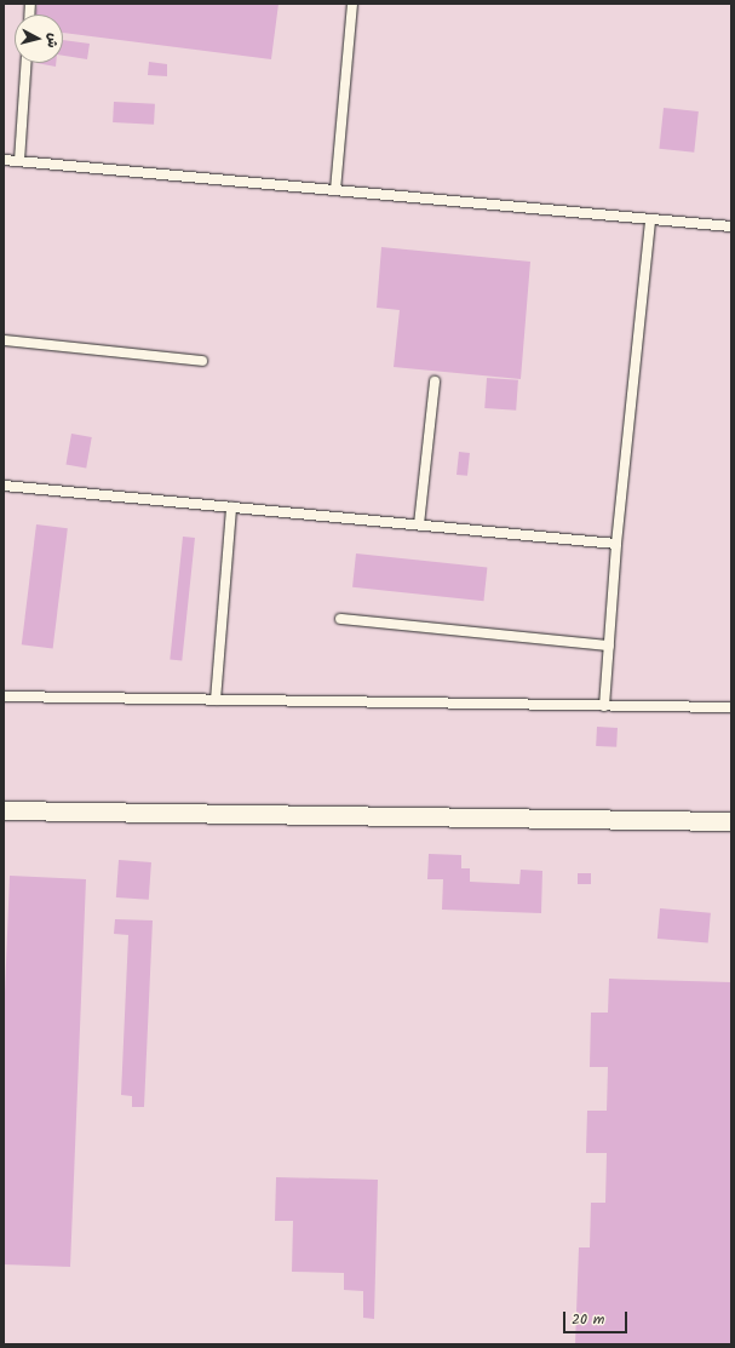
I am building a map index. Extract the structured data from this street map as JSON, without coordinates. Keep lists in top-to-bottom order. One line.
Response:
{"scale_bar":"20 m","north":"right"}
